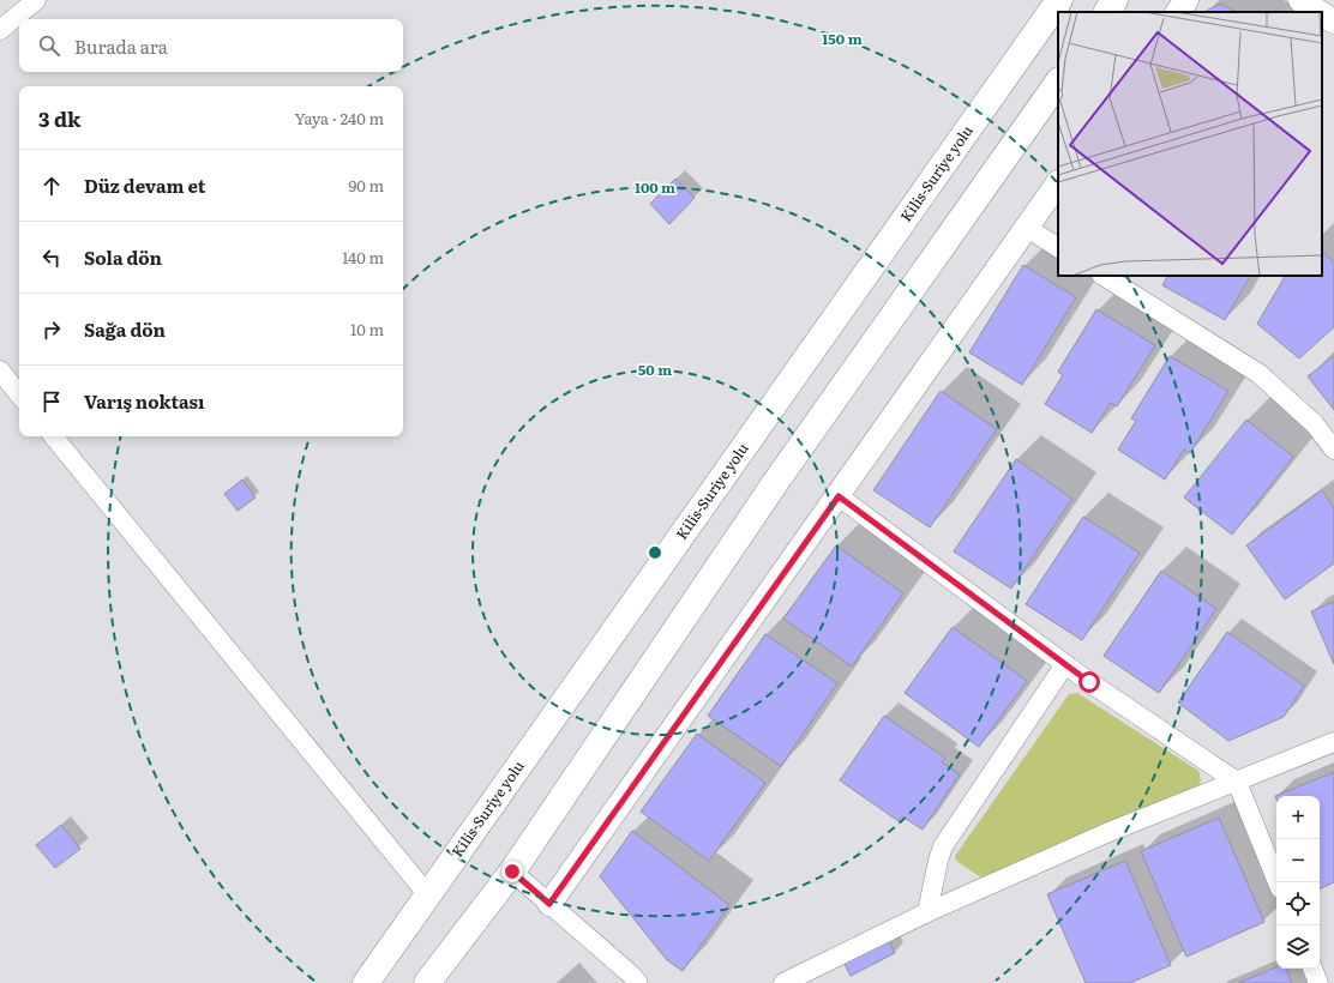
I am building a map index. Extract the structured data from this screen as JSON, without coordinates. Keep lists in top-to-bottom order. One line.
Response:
{"streets":{"highway":["Kilis-Suriye yolu"]},"page":{"search":"Burada ara","heading":["3 dk","Yaya · 240 m"],"list":[["Düz devam et","90 m"],["Sola dön","140 m"],["Sağa dön","10 m"],"Varış noktası"],"map_buttons":["+","−"]},"rings":["150 m","100 m","50 m"]}
